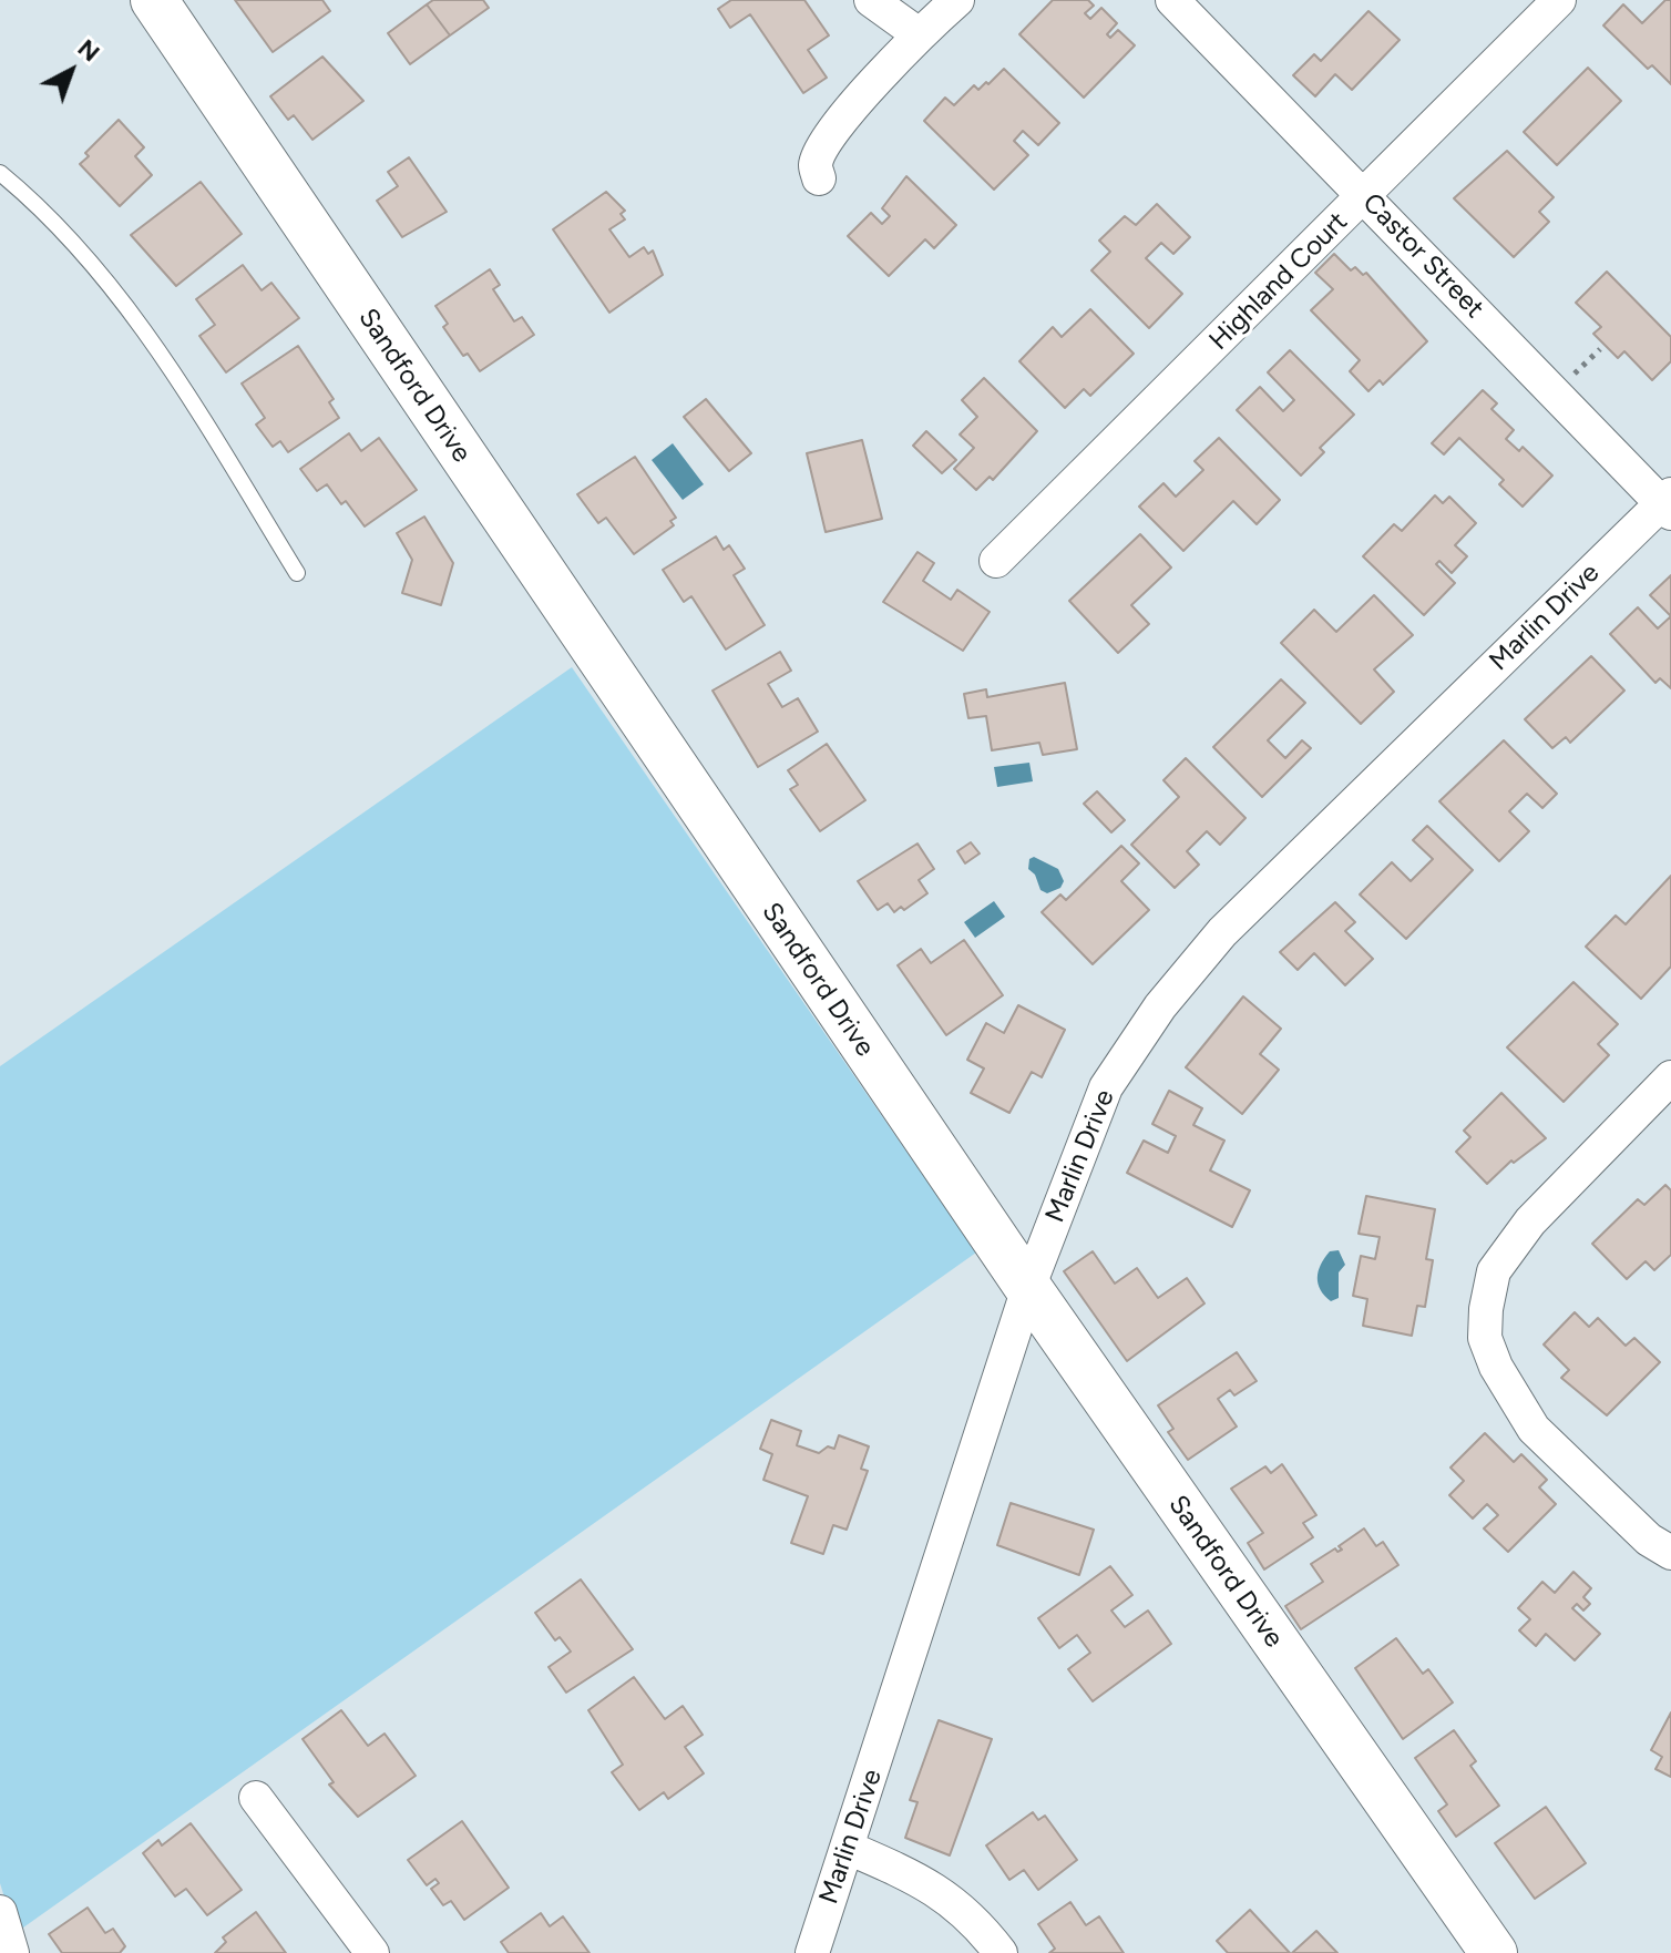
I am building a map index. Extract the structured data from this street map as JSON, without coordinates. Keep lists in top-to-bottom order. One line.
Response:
{"streets":{"street":["Castor Street","Highland Court","Sandford Drive","Marlin Drive"]},"crossings":[["Castor Street","Highland Court"],["Castor Street","Marlin Drive"],["Sandford Drive","Marlin Drive"]],"north":"top right"}
